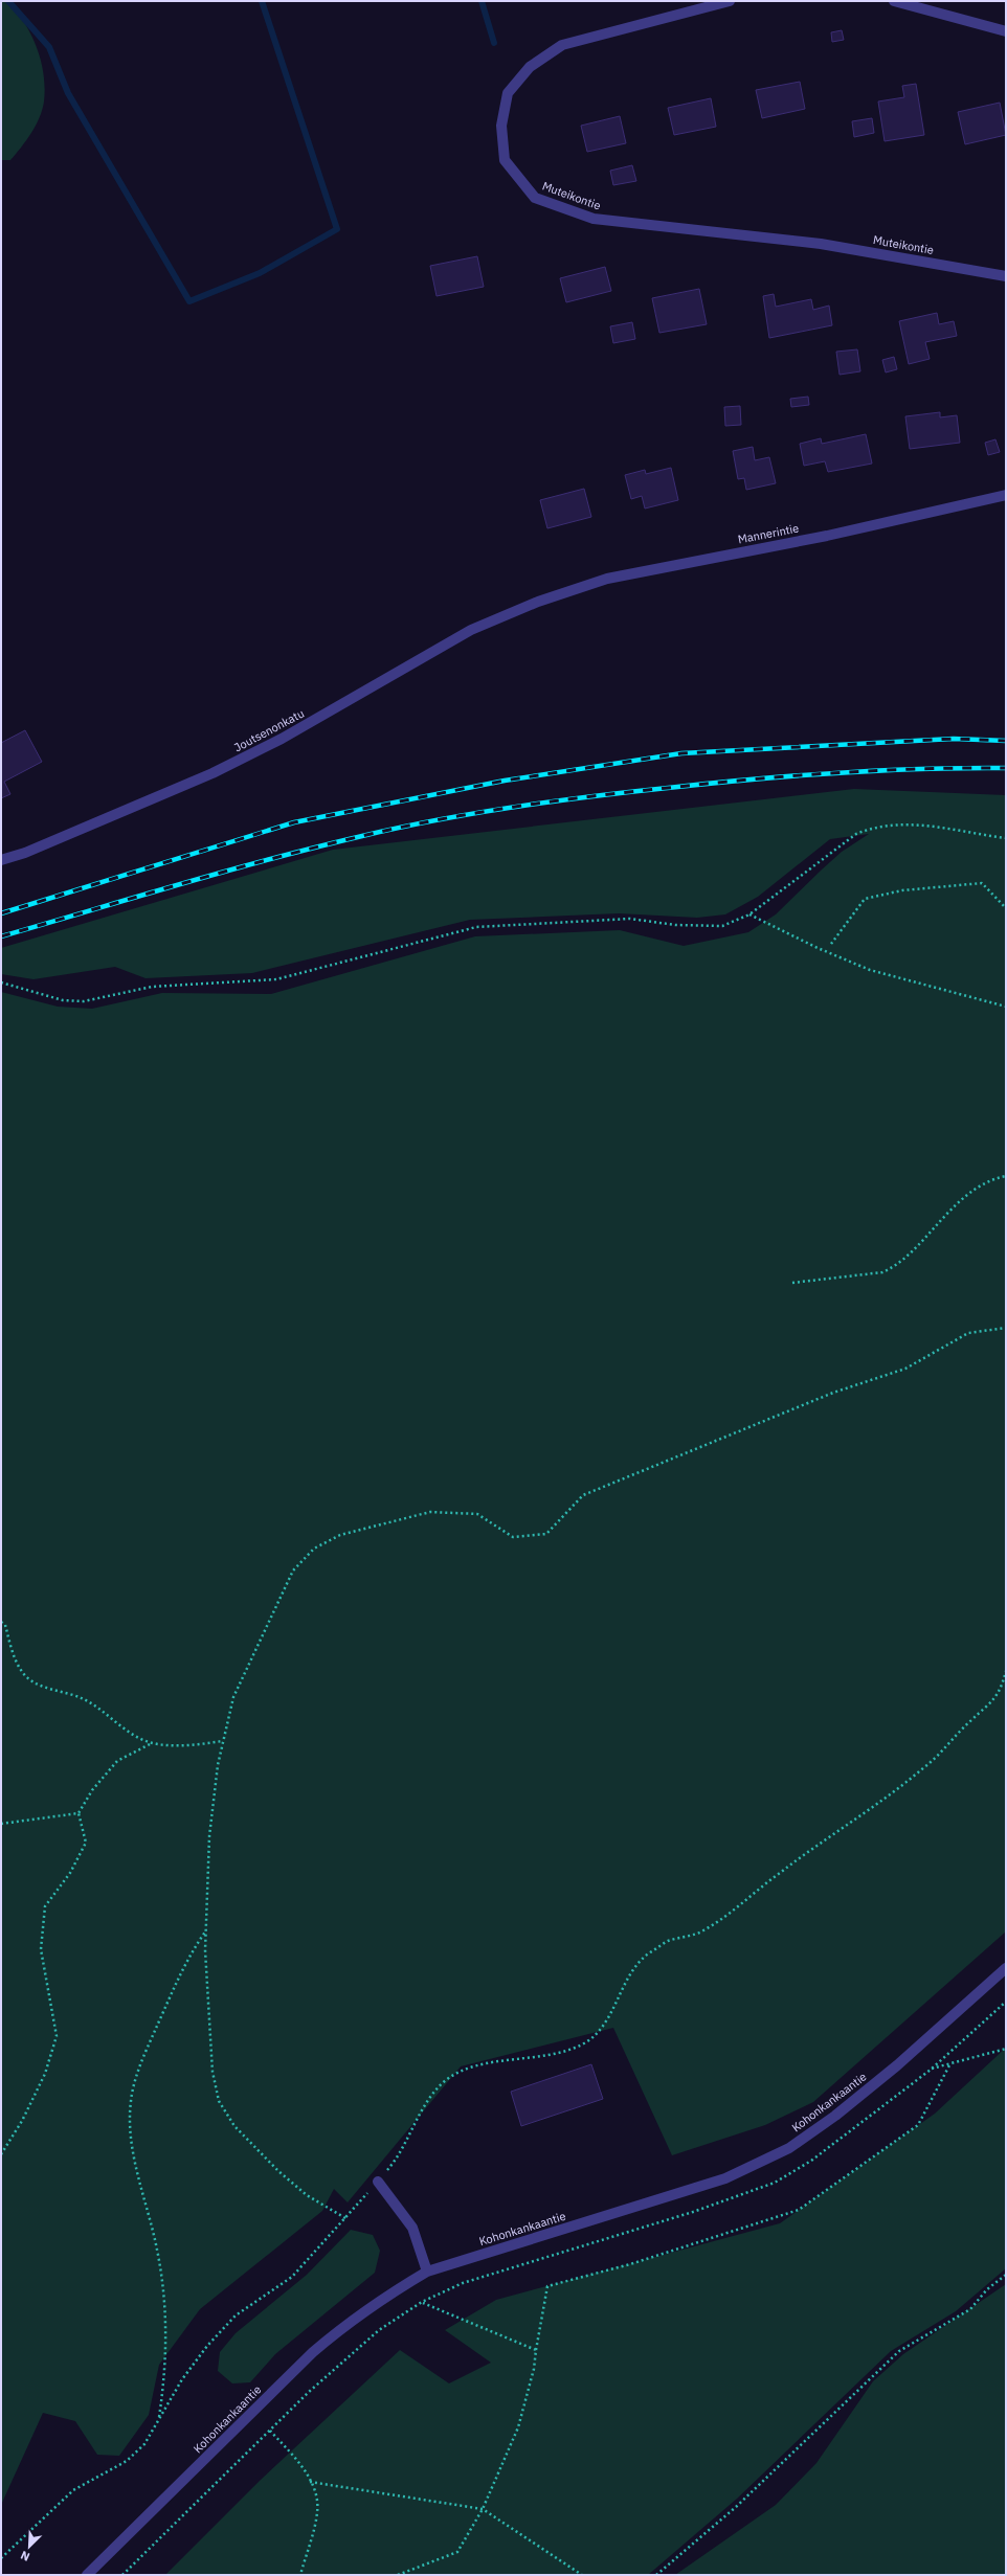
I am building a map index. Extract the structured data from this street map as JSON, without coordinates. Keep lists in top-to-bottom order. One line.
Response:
{"streets":{"street":["Muteikontie","Mannerintie","Joutsenonkatu","Kohonkankaantie"]},"crossings":[["Mannerintie","Joutsenonkatu"]],"north":"bottom left"}
